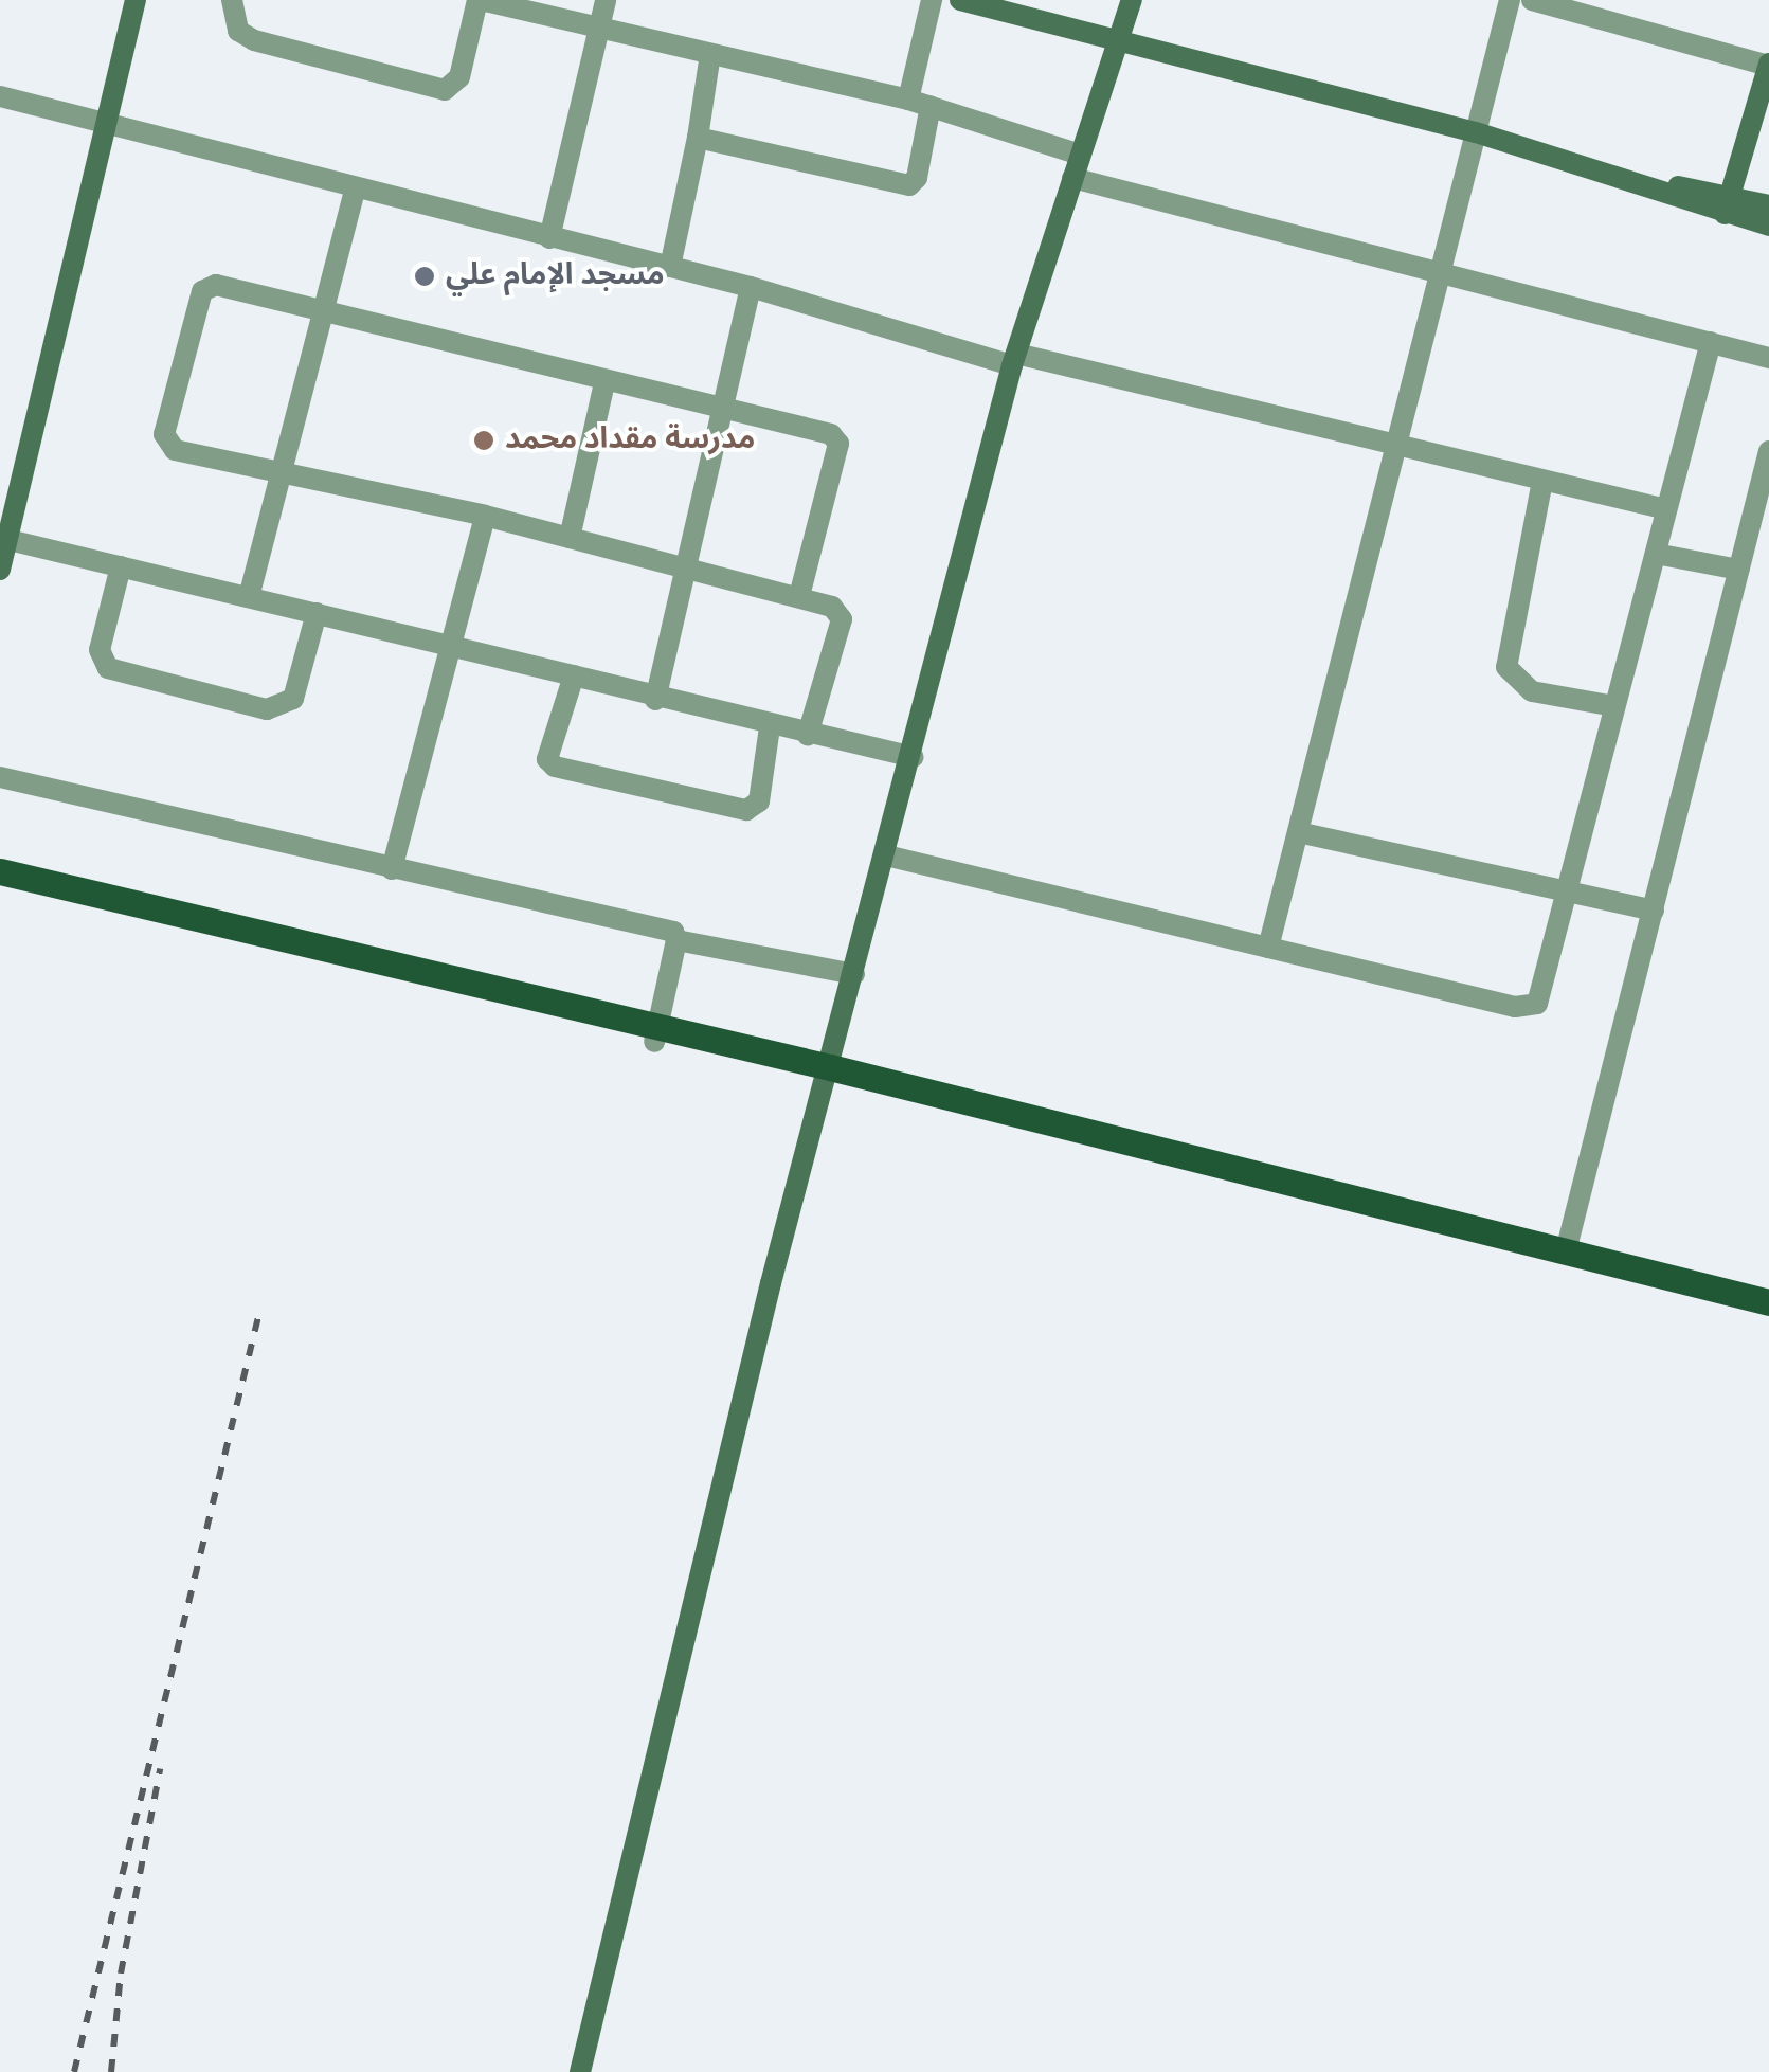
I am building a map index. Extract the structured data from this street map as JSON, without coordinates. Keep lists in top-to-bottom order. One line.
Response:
{"places":["مسجد الإمام علي","مدرسة مقداد محمد"]}
